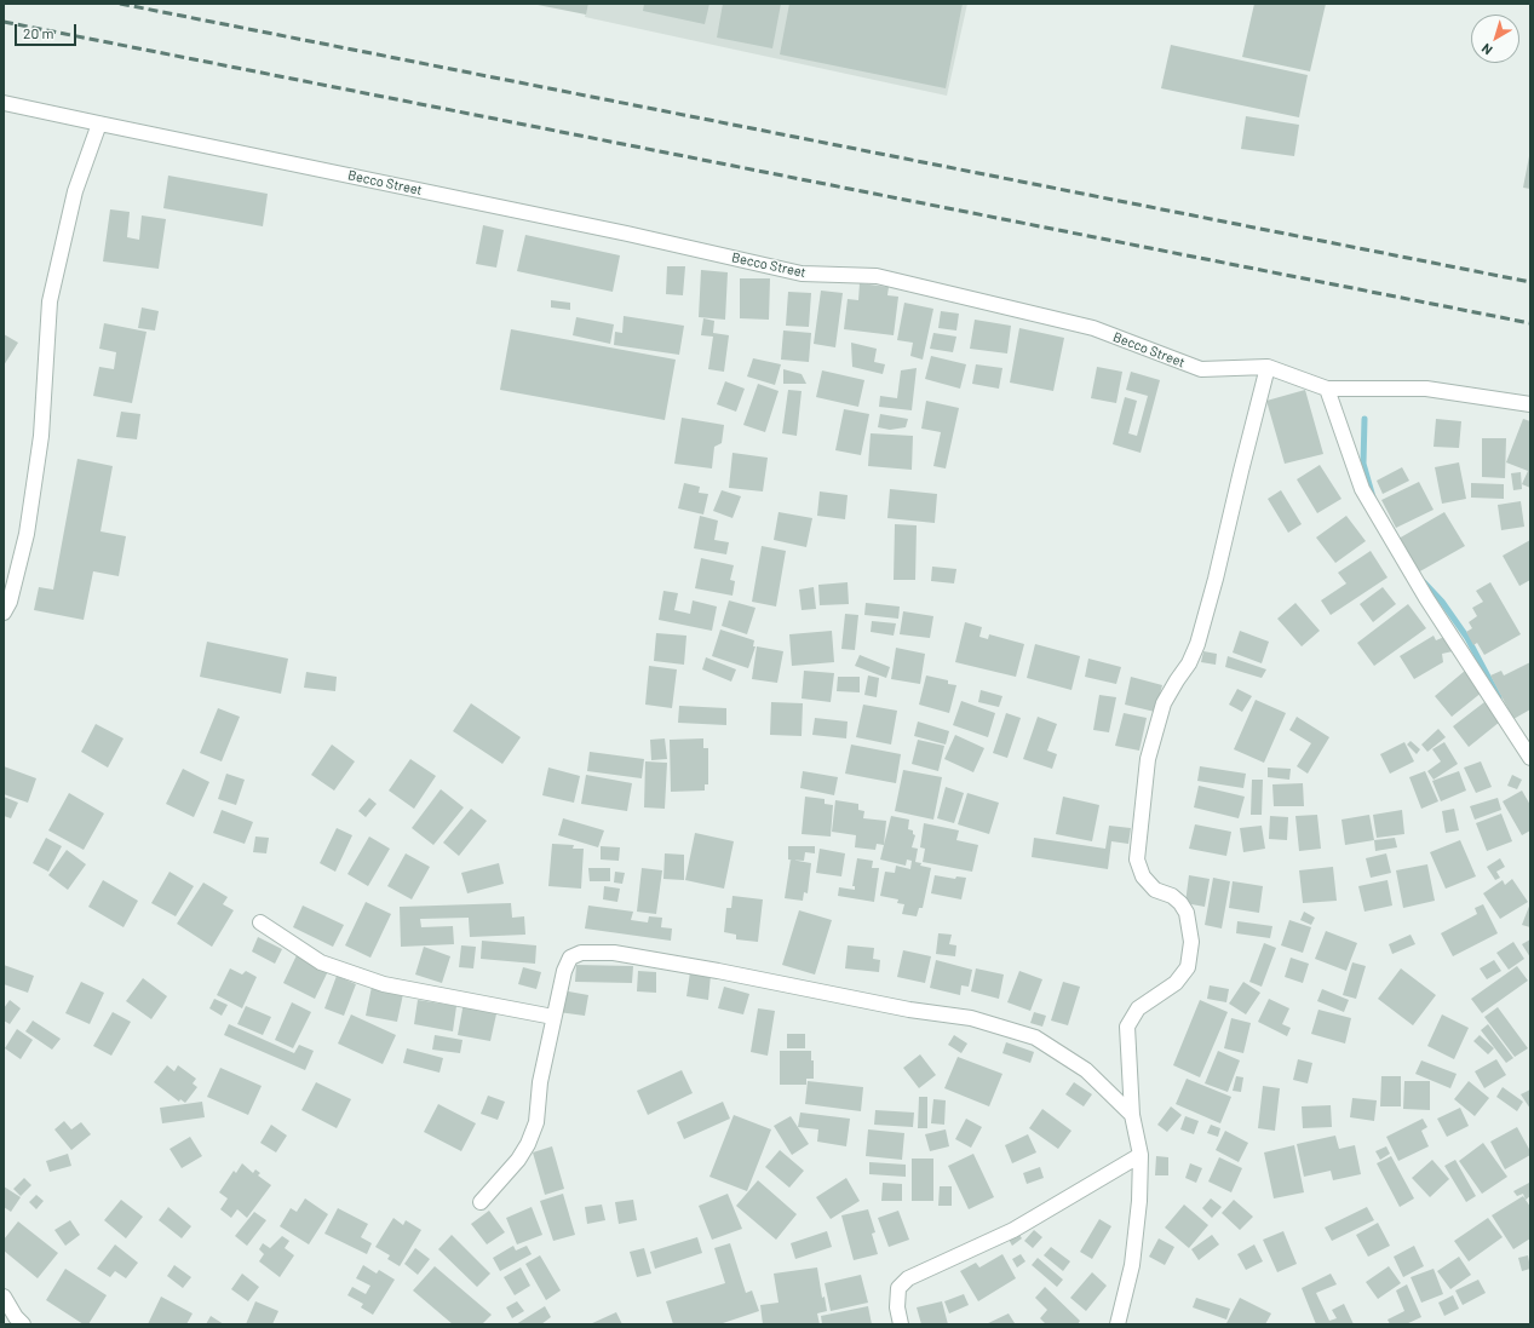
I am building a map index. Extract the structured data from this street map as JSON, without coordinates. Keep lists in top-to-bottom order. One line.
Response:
{"streets":{"street":["Becco Street"]},"scale_bar":"20 m","north":"bottom left"}
